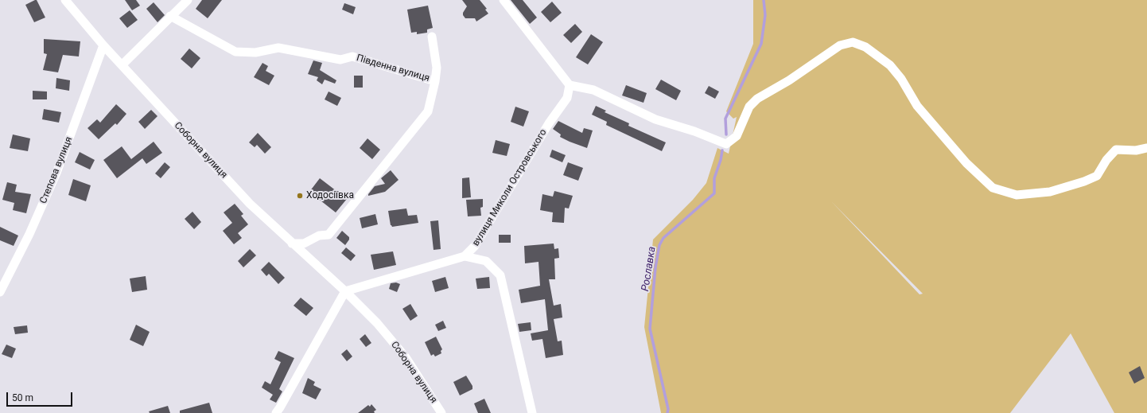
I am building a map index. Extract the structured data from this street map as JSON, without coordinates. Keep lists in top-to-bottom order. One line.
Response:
{"streets":{"street":["Південна вулиця","Соборна вулиця","Степова вулиця","вулиця Миколи Островського"]},"crossings":[["Соборна вулиця","Степова вулиця"]],"water":["Рославка"],"places":["Ходосіївка"],"scale_bar":"50 m"}
